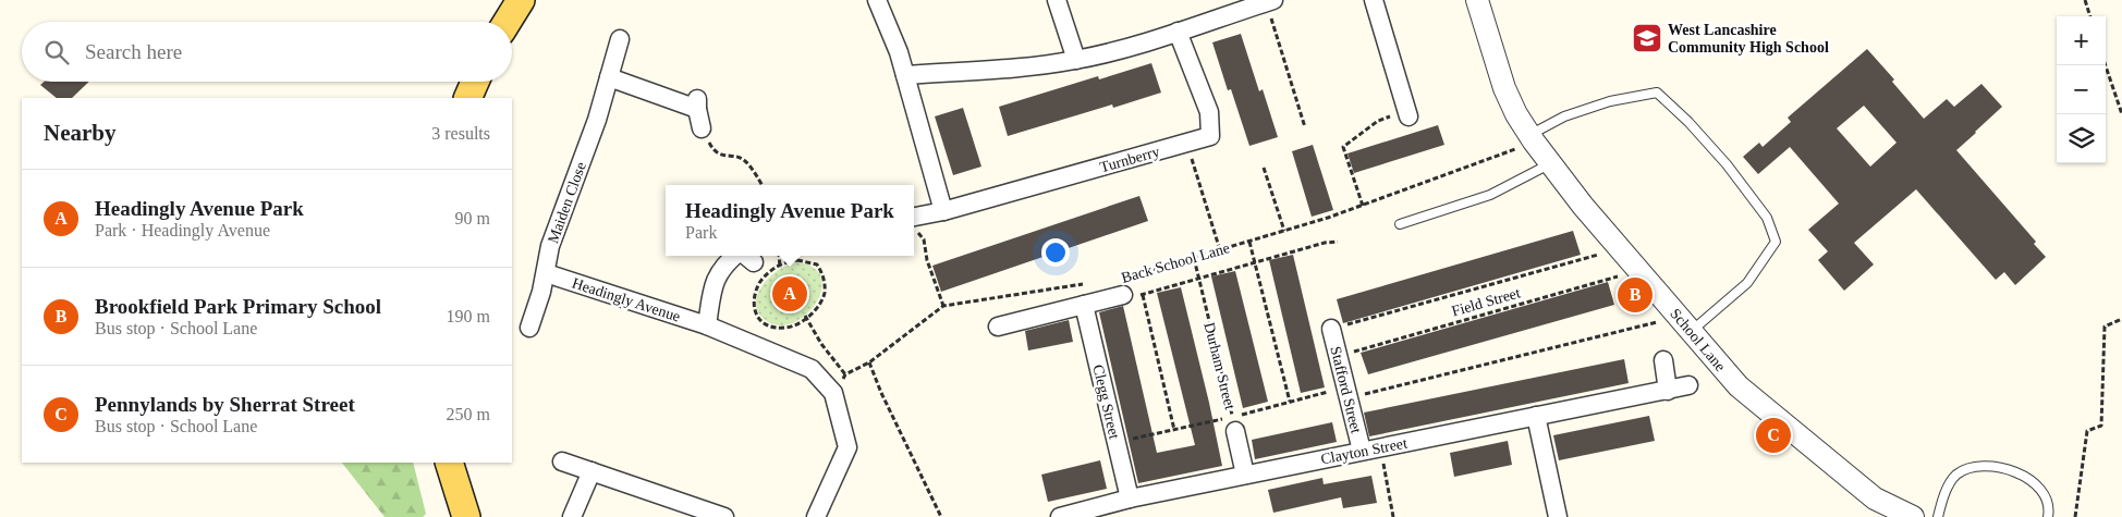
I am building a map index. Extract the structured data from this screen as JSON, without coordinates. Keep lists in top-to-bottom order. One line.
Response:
{"streets":{"street":["Turnberry","Maiden Close","Back School Lane","Headingly Avenue","School Lane","Stafford Street","Clegg Street","Clayton Street"],"path":["Field Street","Durham Street"]},"crossings":[["Maiden Close","Headingly Avenue"],["Back School Lane","School Lane"],["Back School Lane","Durham Street"],["Back School Lane","Clegg Street"],["Field Street","School Lane"],["Field Street","Stafford Street"],["Stafford Street","Clayton Street"],["Clegg Street","Clayton Street"]],"places":{"school or university":["West Lancashire Community High School"]},"page":{"map_buttons":["+","−"],"search":"Search here","heading":["Nearby","3 results"],"list":[{"mark":"A","name":"Headingly Avenue Park","note":"Park · Headingly Avenue","value":"90 m"},{"mark":"B","name":"Brookfield Park Primary School","note":"Bus stop · School Lane","value":"190 m"},{"mark":"C","name":"Pennylands by Sherrat Street","note":"Bus stop · School Lane","value":"250 m"}],"popup":["Headingly Avenue Park","Park"],"pins":["A","B","C"]}}
